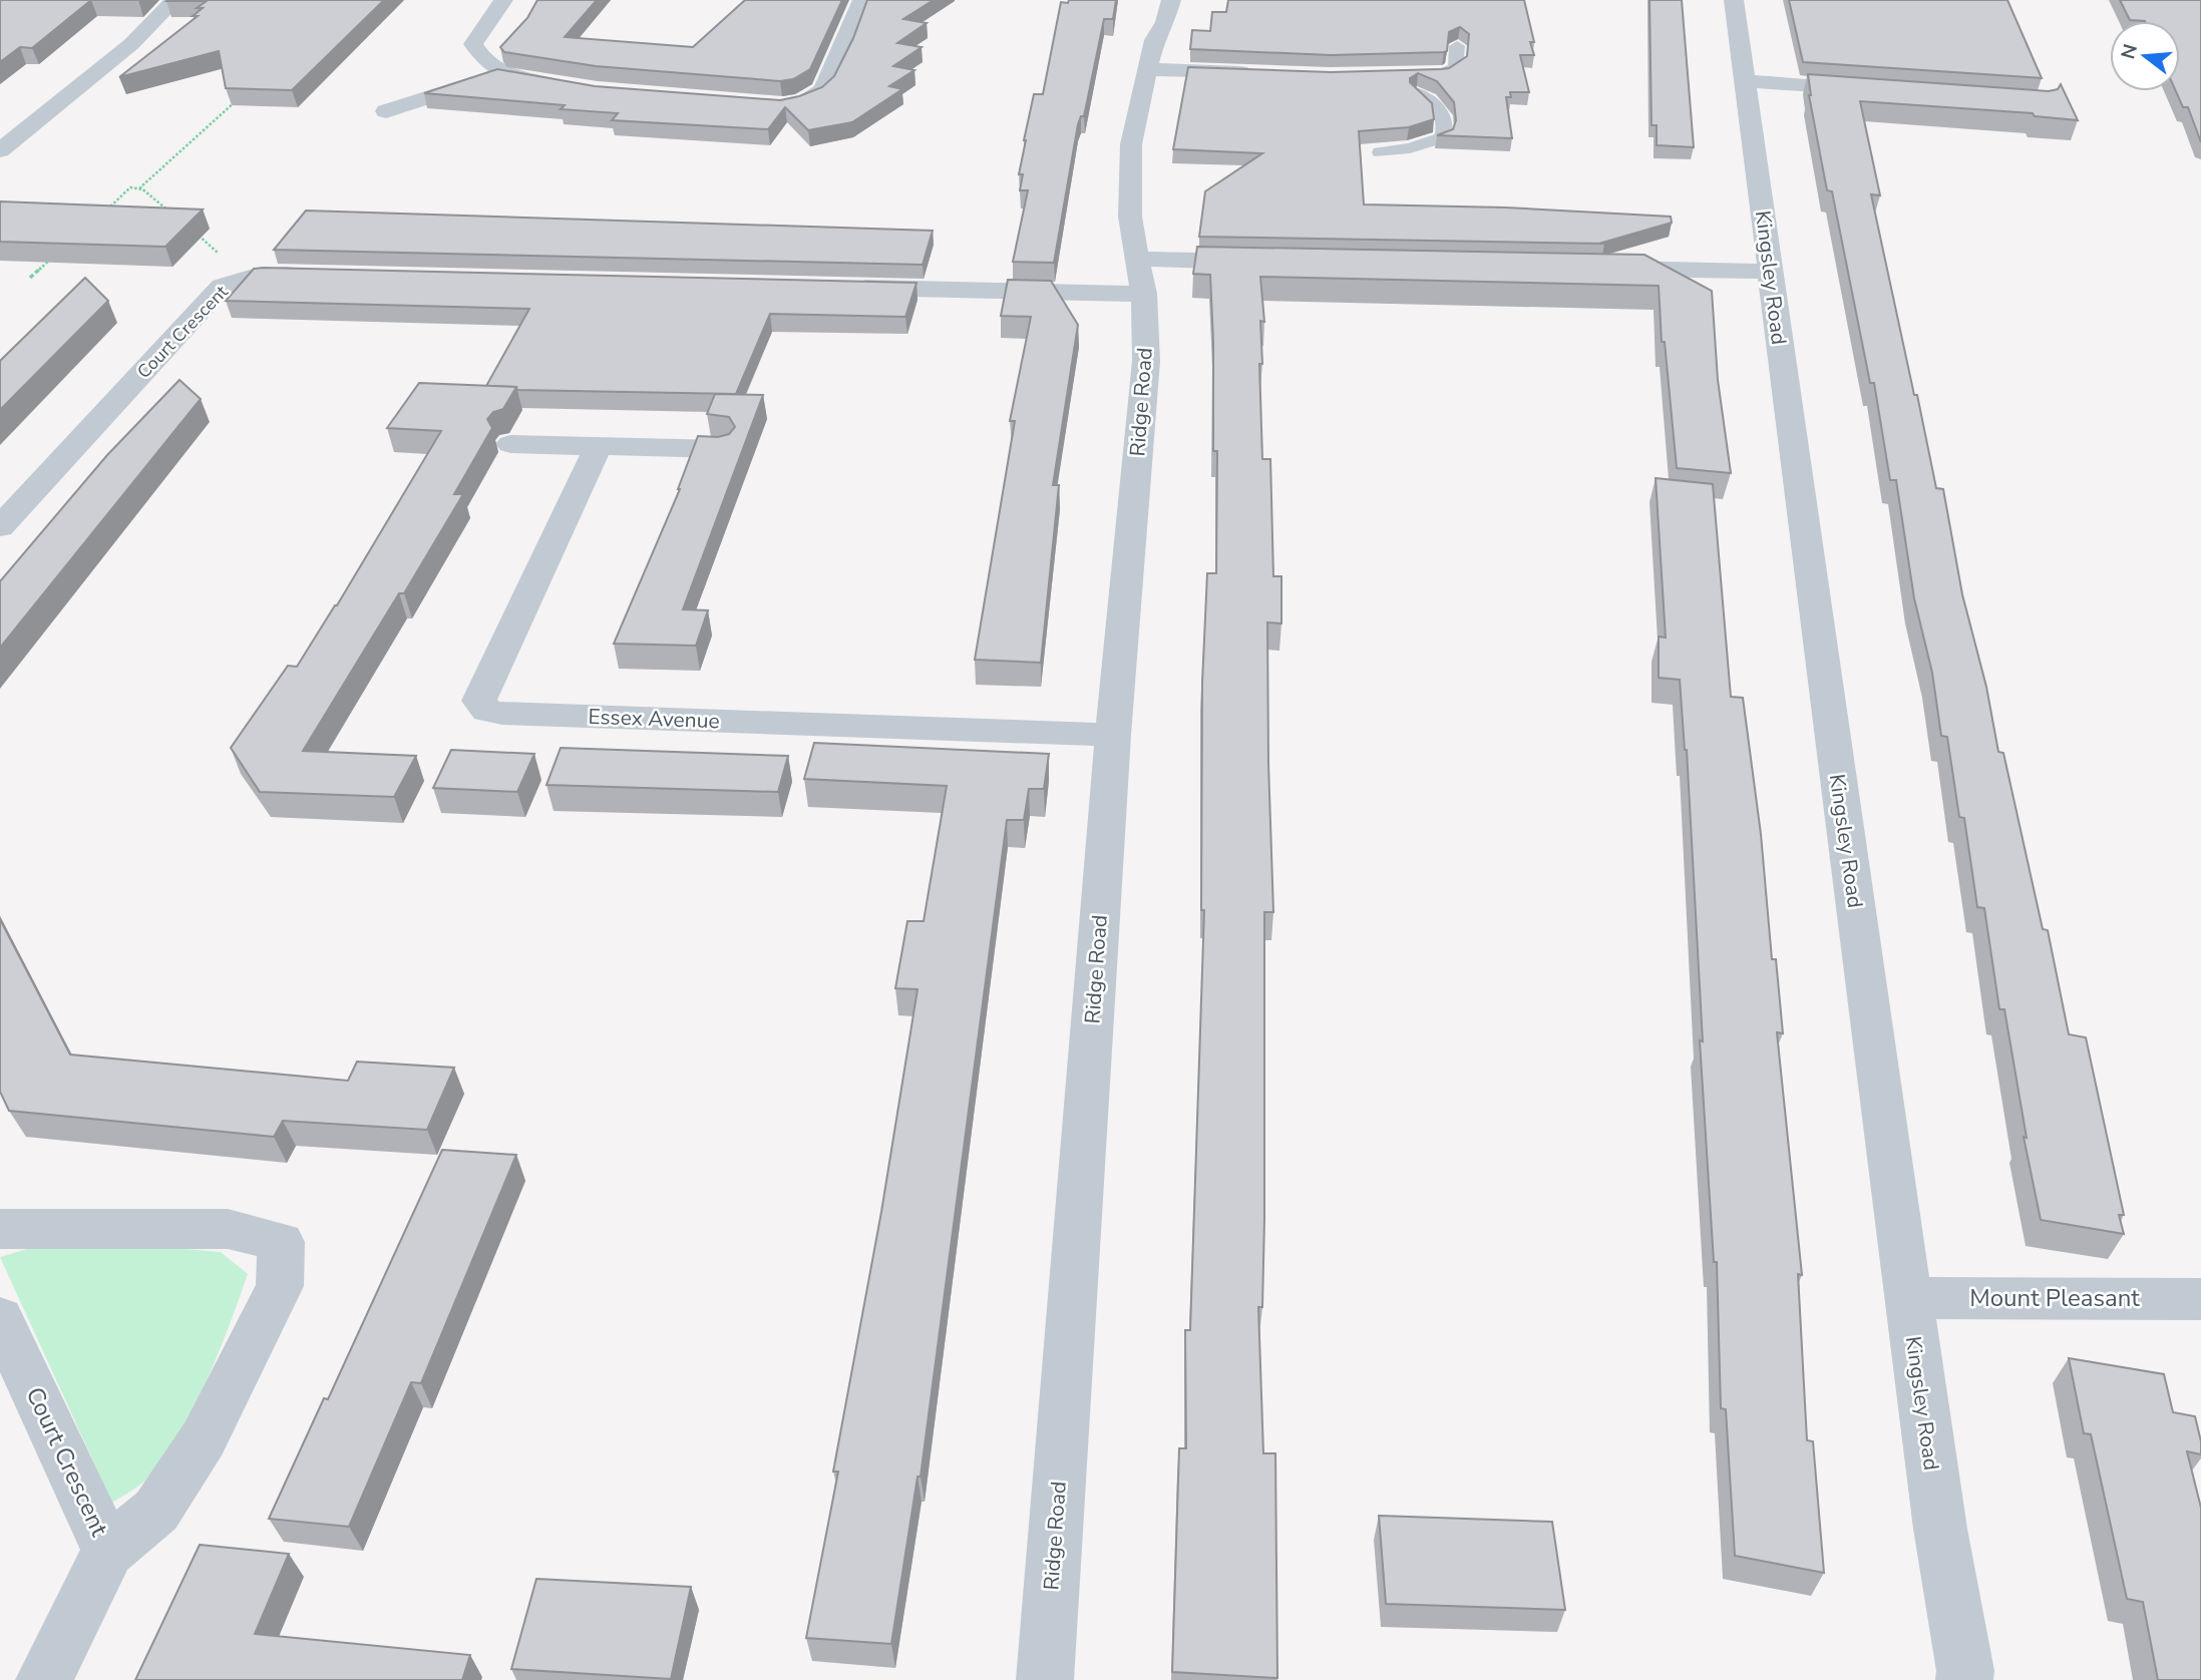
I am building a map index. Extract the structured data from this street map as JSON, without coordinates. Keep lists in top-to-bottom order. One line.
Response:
{"streets":{"street":["Kingsley Road","Court Crescent","Ridge Road","Essex Avenue","Mount Pleasant"]},"crossings":[["Kingsley Road","Mount Pleasant"],["Ridge Road","Essex Avenue"]],"north":"left"}
